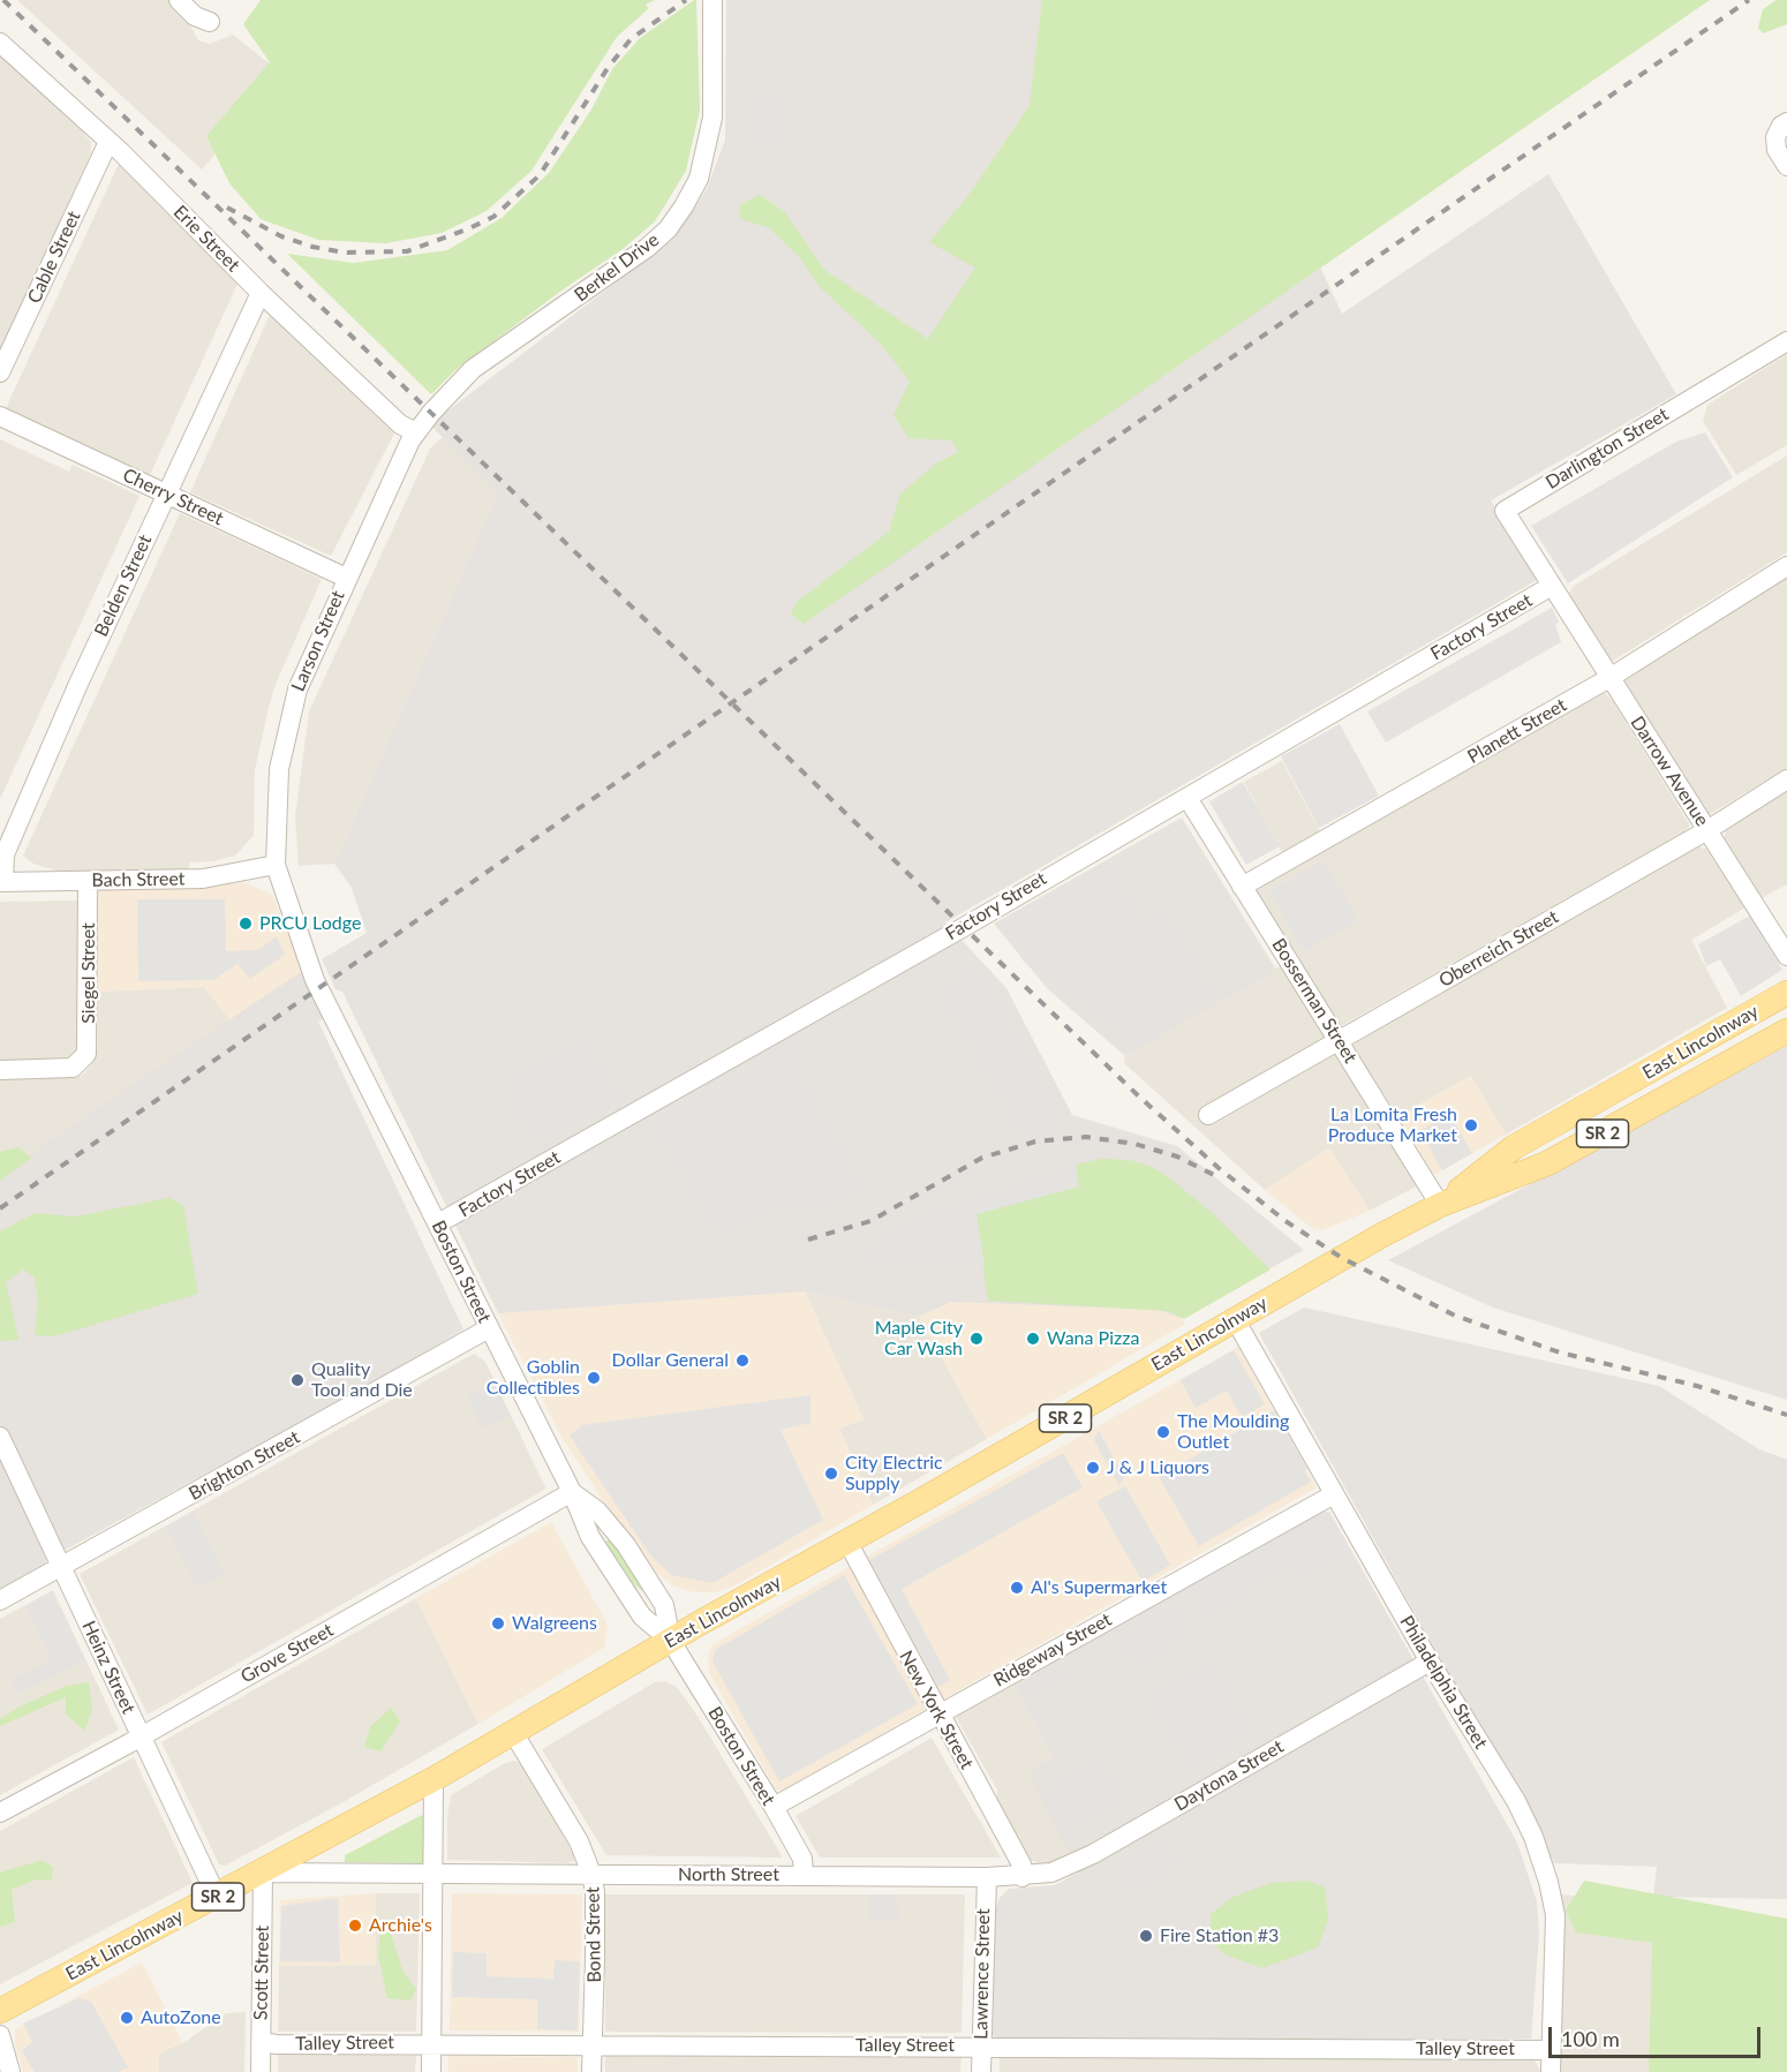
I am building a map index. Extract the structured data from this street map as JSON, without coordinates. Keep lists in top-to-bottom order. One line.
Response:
{"streets":{"main road":["East Lincolnway","SR 2"],"street":["Erie Street","Cable Street","Berkel Drive","Darlington Street","Cherry Street","Belden Street","Factory Street","Larson Street","Planett Street","Darrow Avenue","Bach Street","Oberreich Street","Siegel Street","Bosserman Street","Boston Street","Brighton Street","Ridgeway Street","Grove Street","Heinz Street","Philadelphia Street","New York Street","Daytona Street","North Street","Bond Street","Scott Street","Lawrence Street","Talley Street"]},"crossings":[["Erie Street","Cable Street"],["Erie Street","Berkel Drive"],["Erie Street","Belden Street"],["Erie Street","Larson Street"],["Berkel Drive","Larson Street"],["Darlington Street","Factory Street"],["Darlington Street","Darrow Avenue"],["Cherry Street","Belden Street"],["Cherry Street","Larson Street"],["Belden Street","Bach Street"],["Factory Street","Darrow Avenue"],["Factory Street","Bosserman Street"],["Factory Street","Boston Street"],["Larson Street","Bach Street"],["Larson Street","Boston Street"],["Planett Street","Darrow Avenue"],["Planett Street","Bosserman Street"],["Darrow Avenue","Oberreich Street"],["Bach Street","Siegel Street"],["Bach Street","Boston Street"],["Oberreich Street","Bosserman Street"],["Bosserman Street","East Lincolnway"],["East Lincolnway","Boston Street"],["East Lincolnway","Heinz Street"],["East Lincolnway","Philadelphia Street"],["East Lincolnway","New York Street"],["East Lincolnway","North Street"],["East Lincolnway","Bond Street"],["East Lincolnway","Scott Street"],["Boston Street","Brighton Street"],["Boston Street","Ridgeway Street"],["Boston Street","Grove Street"],["Boston Street","North Street"],["Brighton Street","Heinz Street"],["Ridgeway Street","Philadelphia Street"],["Ridgeway Street","New York Street"],["Grove Street","Heinz Street"],["Philadelphia Street","Daytona Street"],["Philadelphia Street","Talley Street"],["New York Street","Daytona Street"],["New York Street","North Street"],["Daytona Street","North Street"],["North Street","Bond Street"],["North Street","Scott Street"],["North Street","Lawrence Street"],["Bond Street","Talley Street"],["Scott Street","Talley Street"],["Lawrence Street","Talley Street"]],"places":["PRCU Lodge","La Lomita Fresh Produce Market","Maple City Car Wash","Wana Pizza","Dollar General","Goblin Collectibles","Quality Tool and Die","The Moulding Outlet","J & J Liquors","City Electric Supply","Al's Supermarket","Walgreens","Archie's","Fire Station #3","AutoZone"],"scale_bar":"100 m"}
